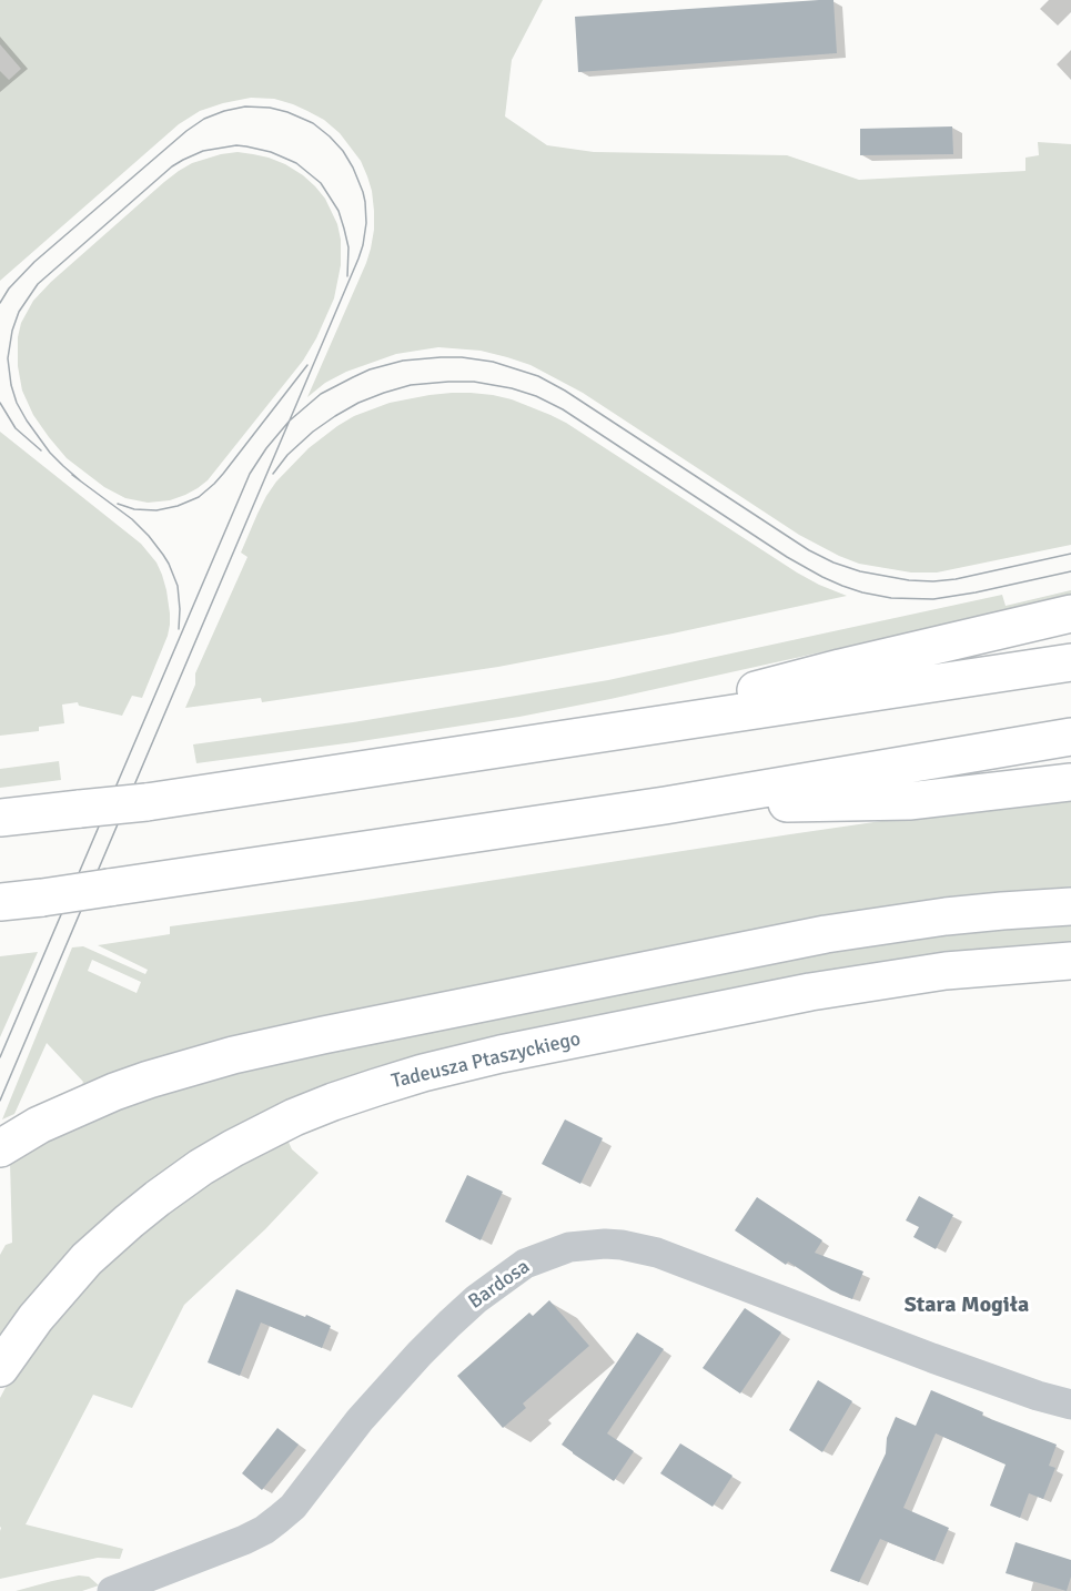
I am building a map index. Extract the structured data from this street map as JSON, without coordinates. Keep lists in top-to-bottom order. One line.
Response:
{"streets":{"main road":["Tadeusza Ptaszyckiego"],"street":["Bardosa"]},"districts":["Stara Mogiła"]}
